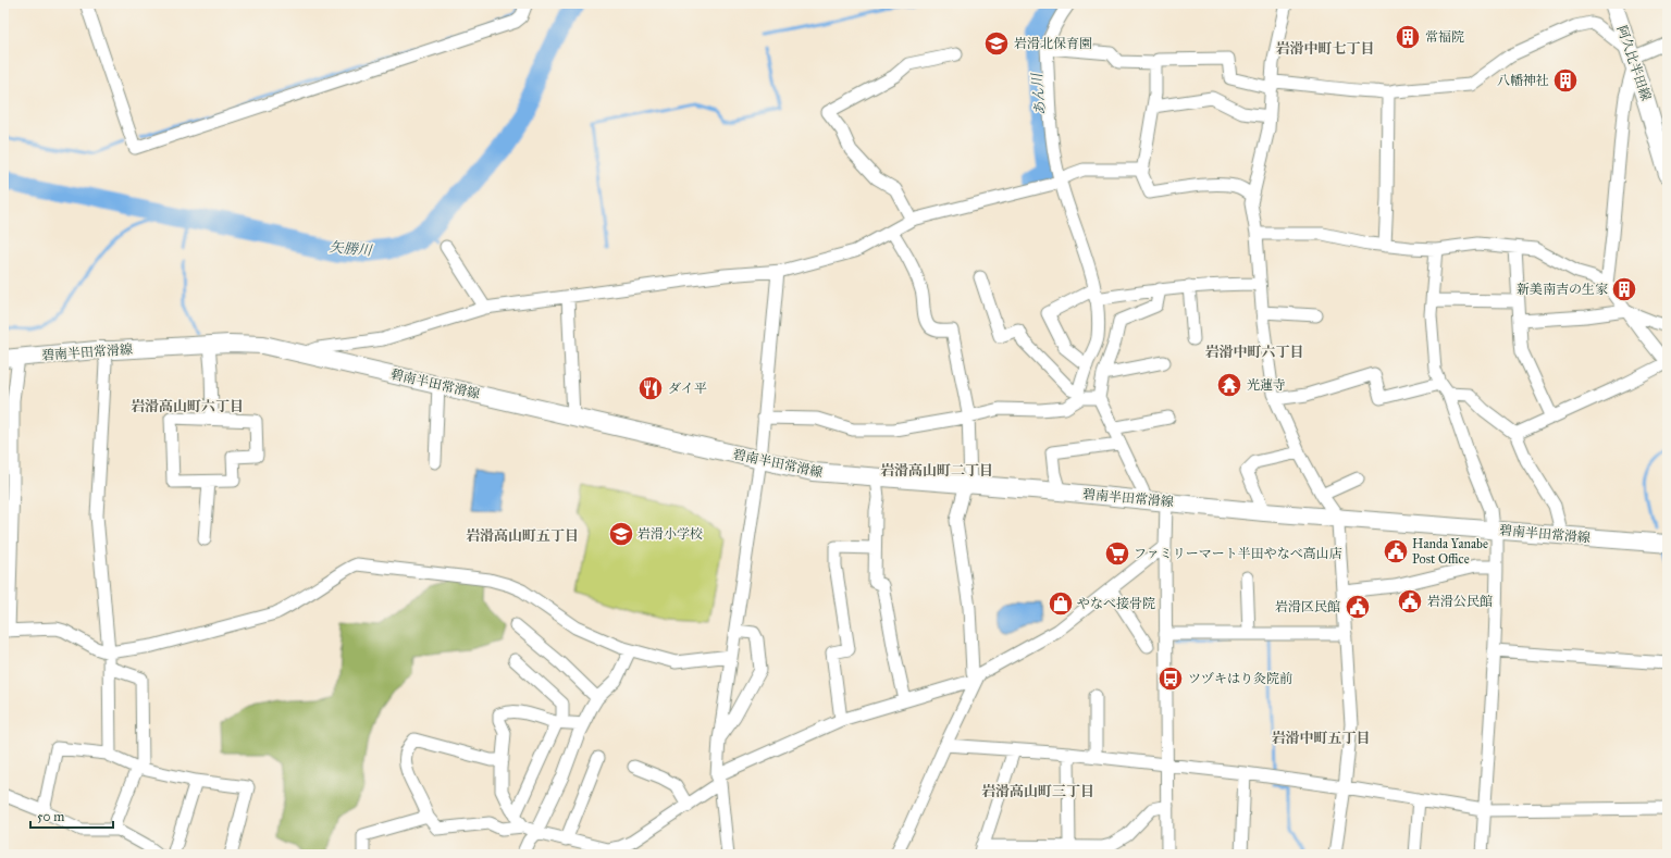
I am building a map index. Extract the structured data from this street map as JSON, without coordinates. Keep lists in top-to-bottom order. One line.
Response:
{"streets":{"main road":["阿久比半田線","碧南半田常滑線"]},"districts":["岩滑中町七丁目","岩滑中町六丁目","岩滑高山町六丁目","岩滑高山町二丁目","岩滑高山町五丁目","岩滑中町五丁目","岩滑高山町三丁目"],"water":["あん川","矢勝川"],"places":{"building":["常福院","八幡神社","新美南吉の生家"],"school or university":["岩滑北保育園","岩滑小学校"],"temple":["光蓮寺"],"restaurant":["ダイ平"],"public building":["Handa Yanabe Post Office","岩滑公民館","岩滑区民館"],"supermarket":["ファミリーマート半田やなべ高山店"],"shop":["やなべ接骨院"],"bus stop":["ツヅキはり灸院前"]},"scale_bar":"50 m"}
